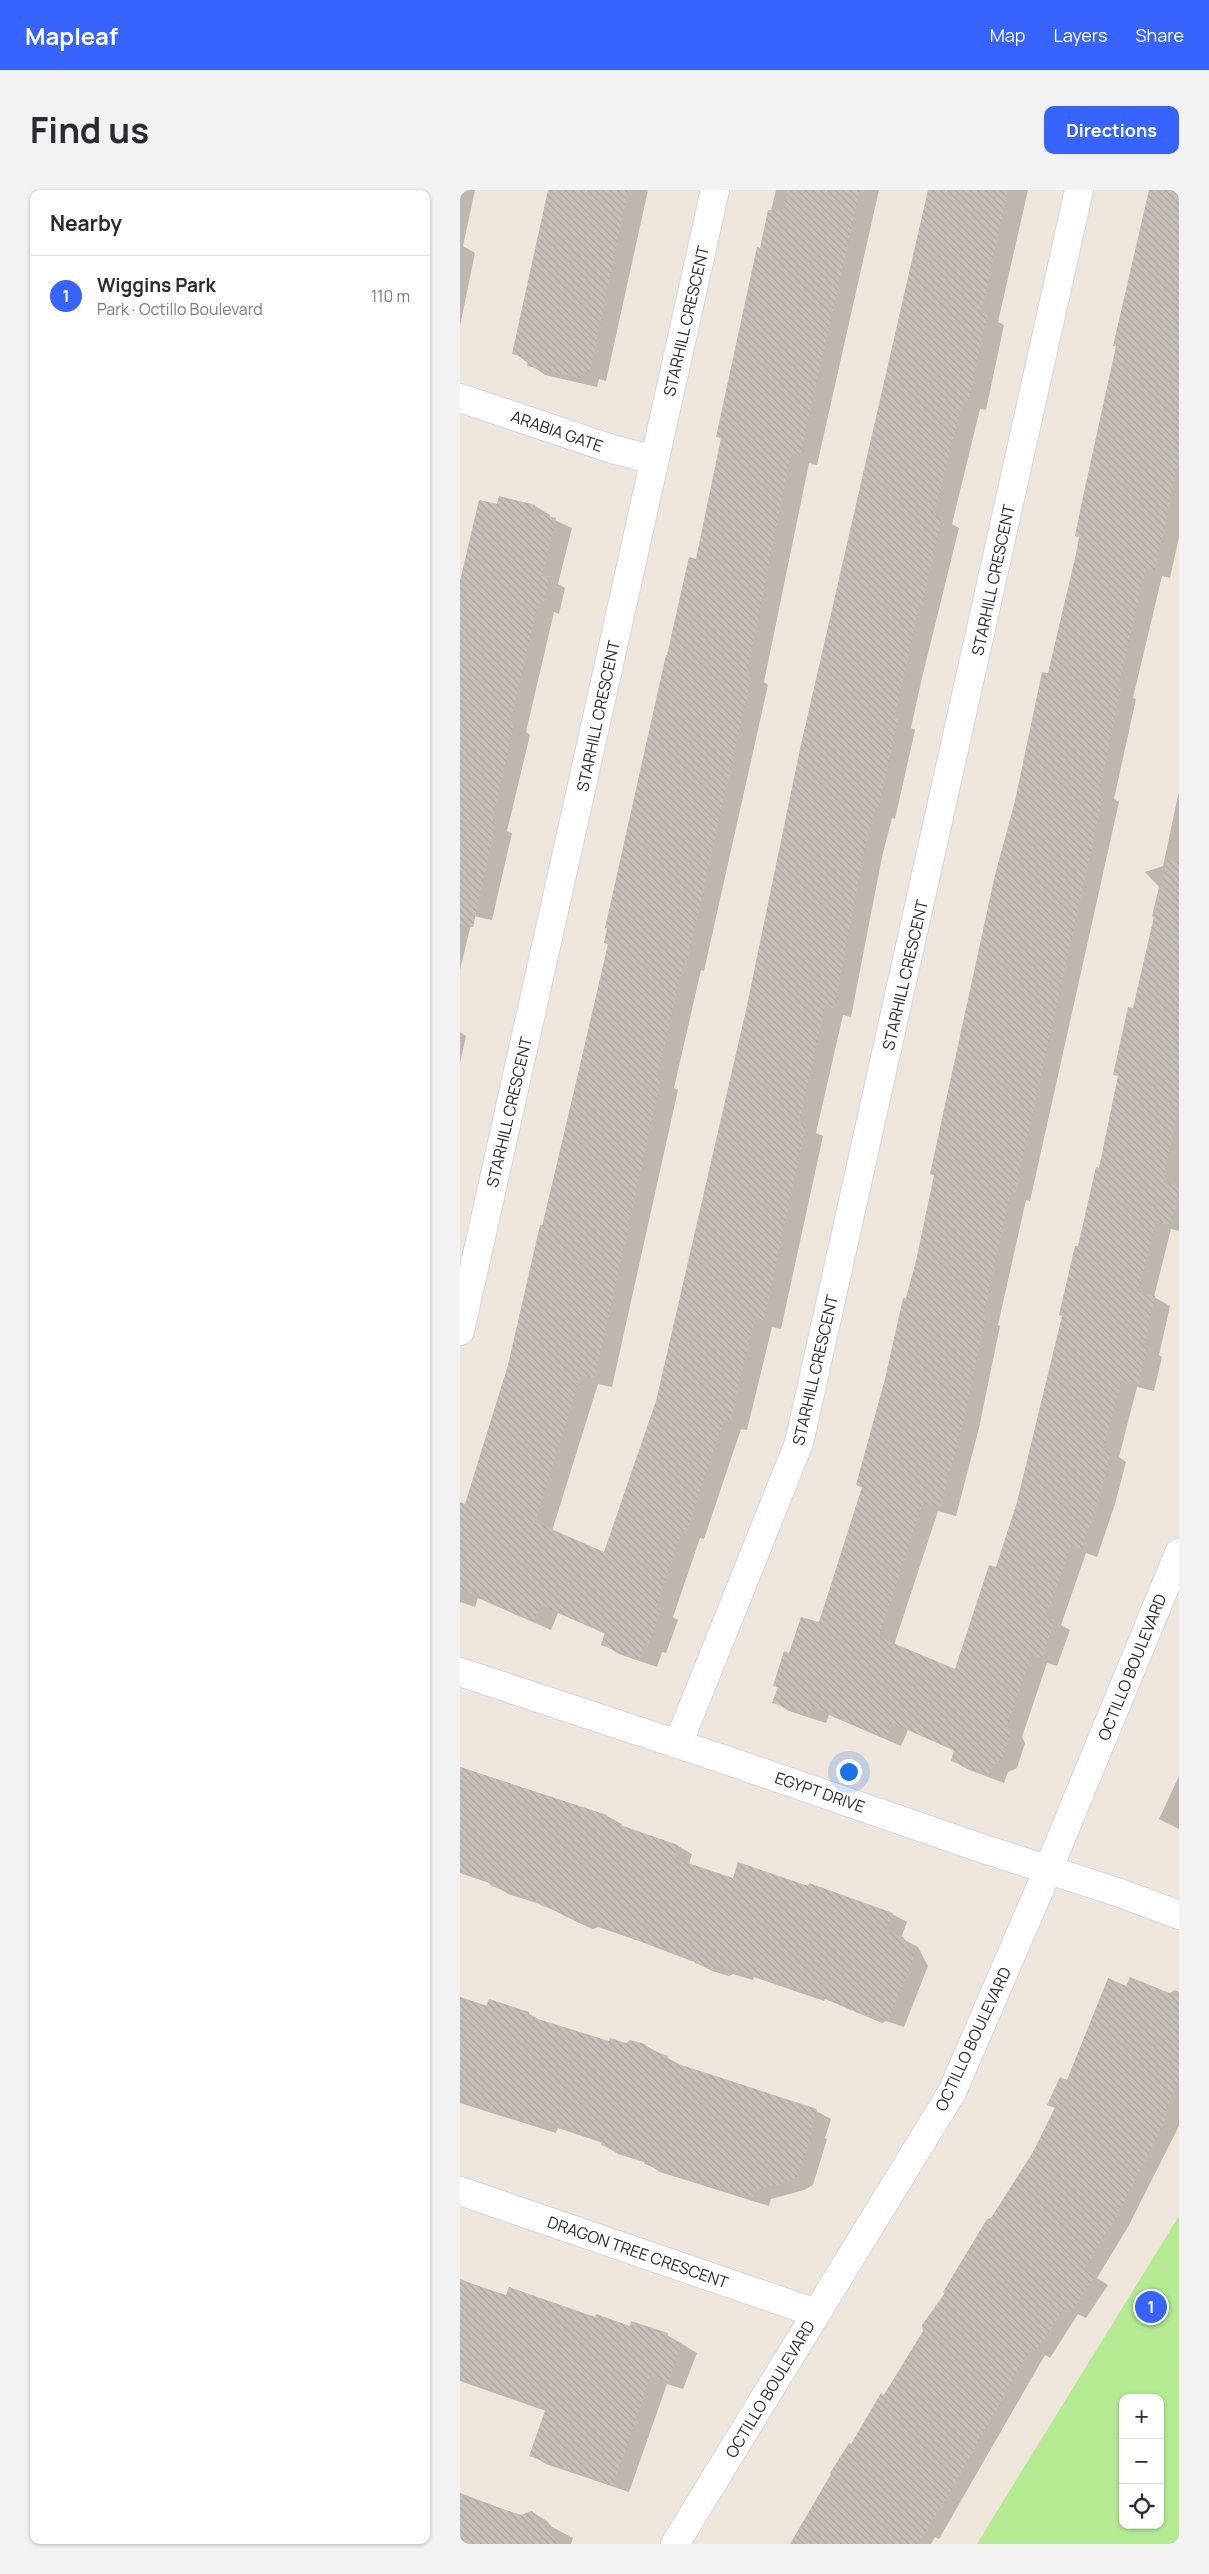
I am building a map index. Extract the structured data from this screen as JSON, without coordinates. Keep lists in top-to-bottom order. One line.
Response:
{"streets":{"street":["STARHILL CRESCENT","ARABIA GATE","OCTILLO BOULEVARD","EGYPT DRIVE","DRAGON TREE CRESCENT"]},"crossings":[["STARHILL CRESCENT","ARABIA GATE"],["STARHILL CRESCENT","EGYPT DRIVE"],["OCTILLO BOULEVARD","EGYPT DRIVE"],["OCTILLO BOULEVARD","DRAGON TREE CRESCENT"]],"page":{"header":"Mapleaf","nav":["Map","Layers","Share"],"title":"Find us","buttons":"Directions","heading":"Nearby","list":[{"mark":"1","name":"Wiggins Park","note":"Park · Octillo Boulevard","value":"110 m"}],"pins":"1","map_buttons":["+","−"]}}
